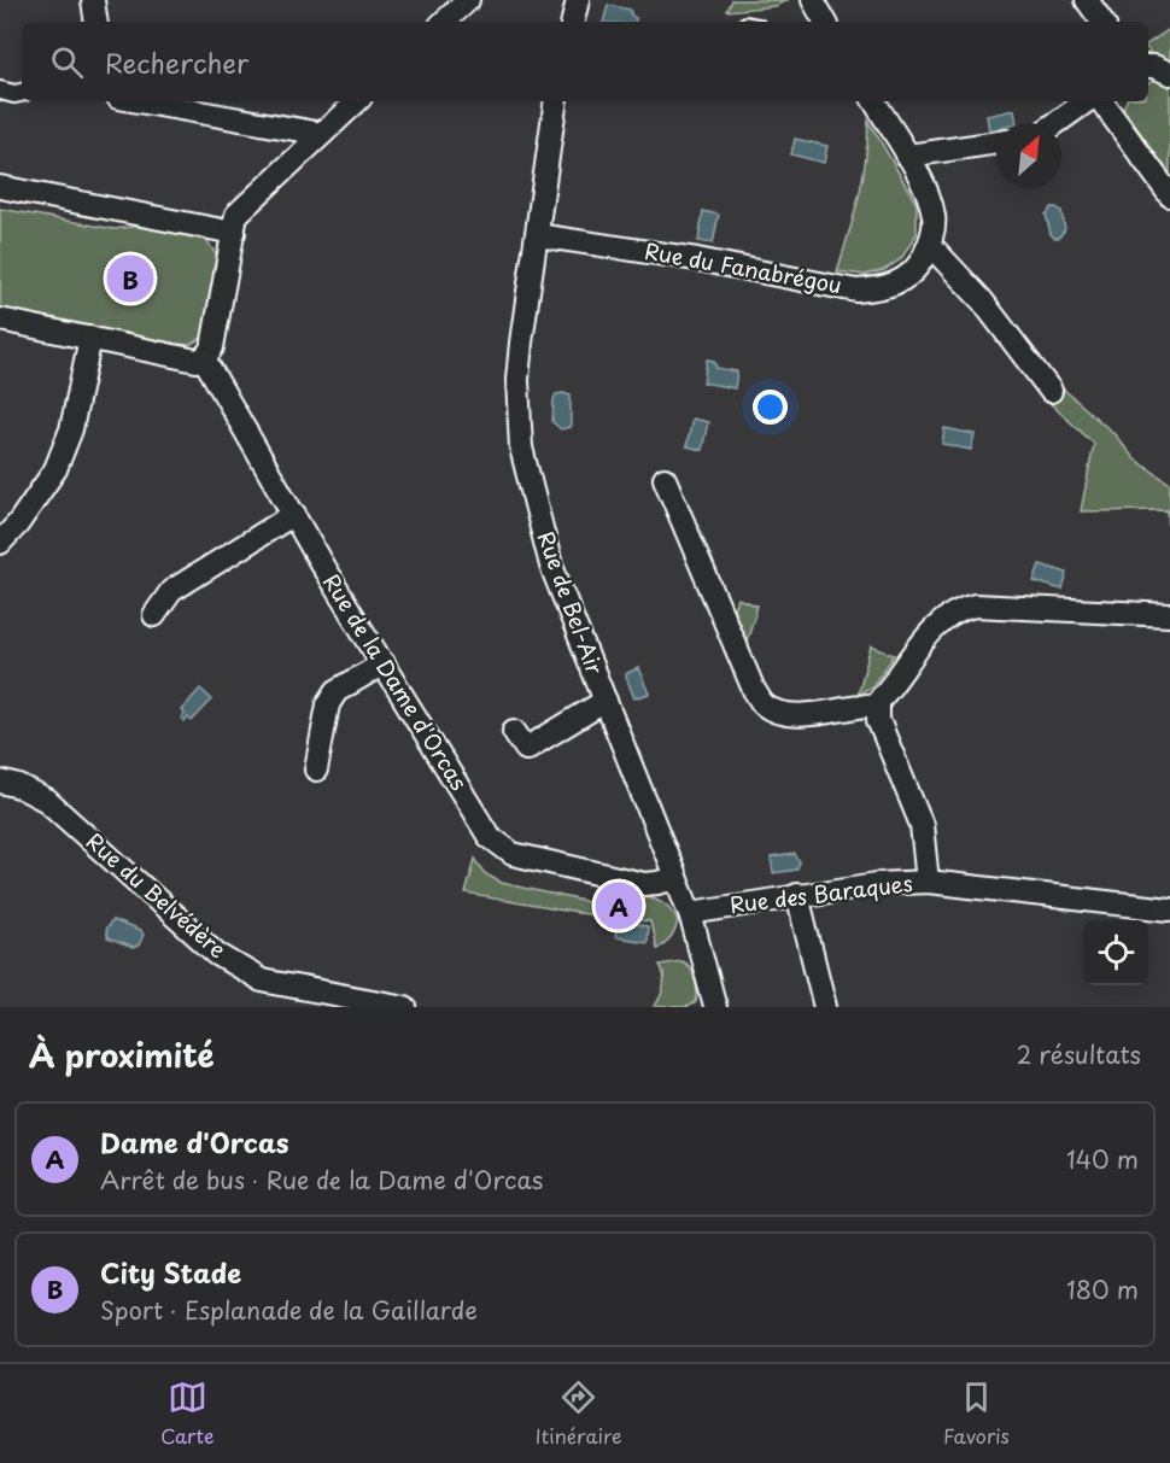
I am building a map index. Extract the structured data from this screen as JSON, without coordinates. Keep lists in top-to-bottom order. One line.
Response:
{"streets":{"street":["Rue du Fanabrégou","Rue de Bel-Air","Rue de la Dame d'Orcas","Rue des Baraques","Rue du Belvédère"]},"crossings":[["Rue du Fanabrégou","Rue de Bel-Air"],["Rue de Bel-Air","Rue de la Dame d'Orcas"],["Rue de Bel-Air","Rue des Baraques"]],"north":"top right","page":{"search":"Rechercher","pins":["B","A"],"heading":["À proximité","2 résultats"],"list":[{"mark":"A","name":"Dame d'Orcas","note":"Arrêt de bus · Rue de la Dame d'Orcas","value":"140 m"},{"mark":"B","name":"City Stade","note":"Sport · Esplanade de la Gaillarde","value":"180 m"}],"nav":["Carte","Itinéraire","Favoris"]}}
